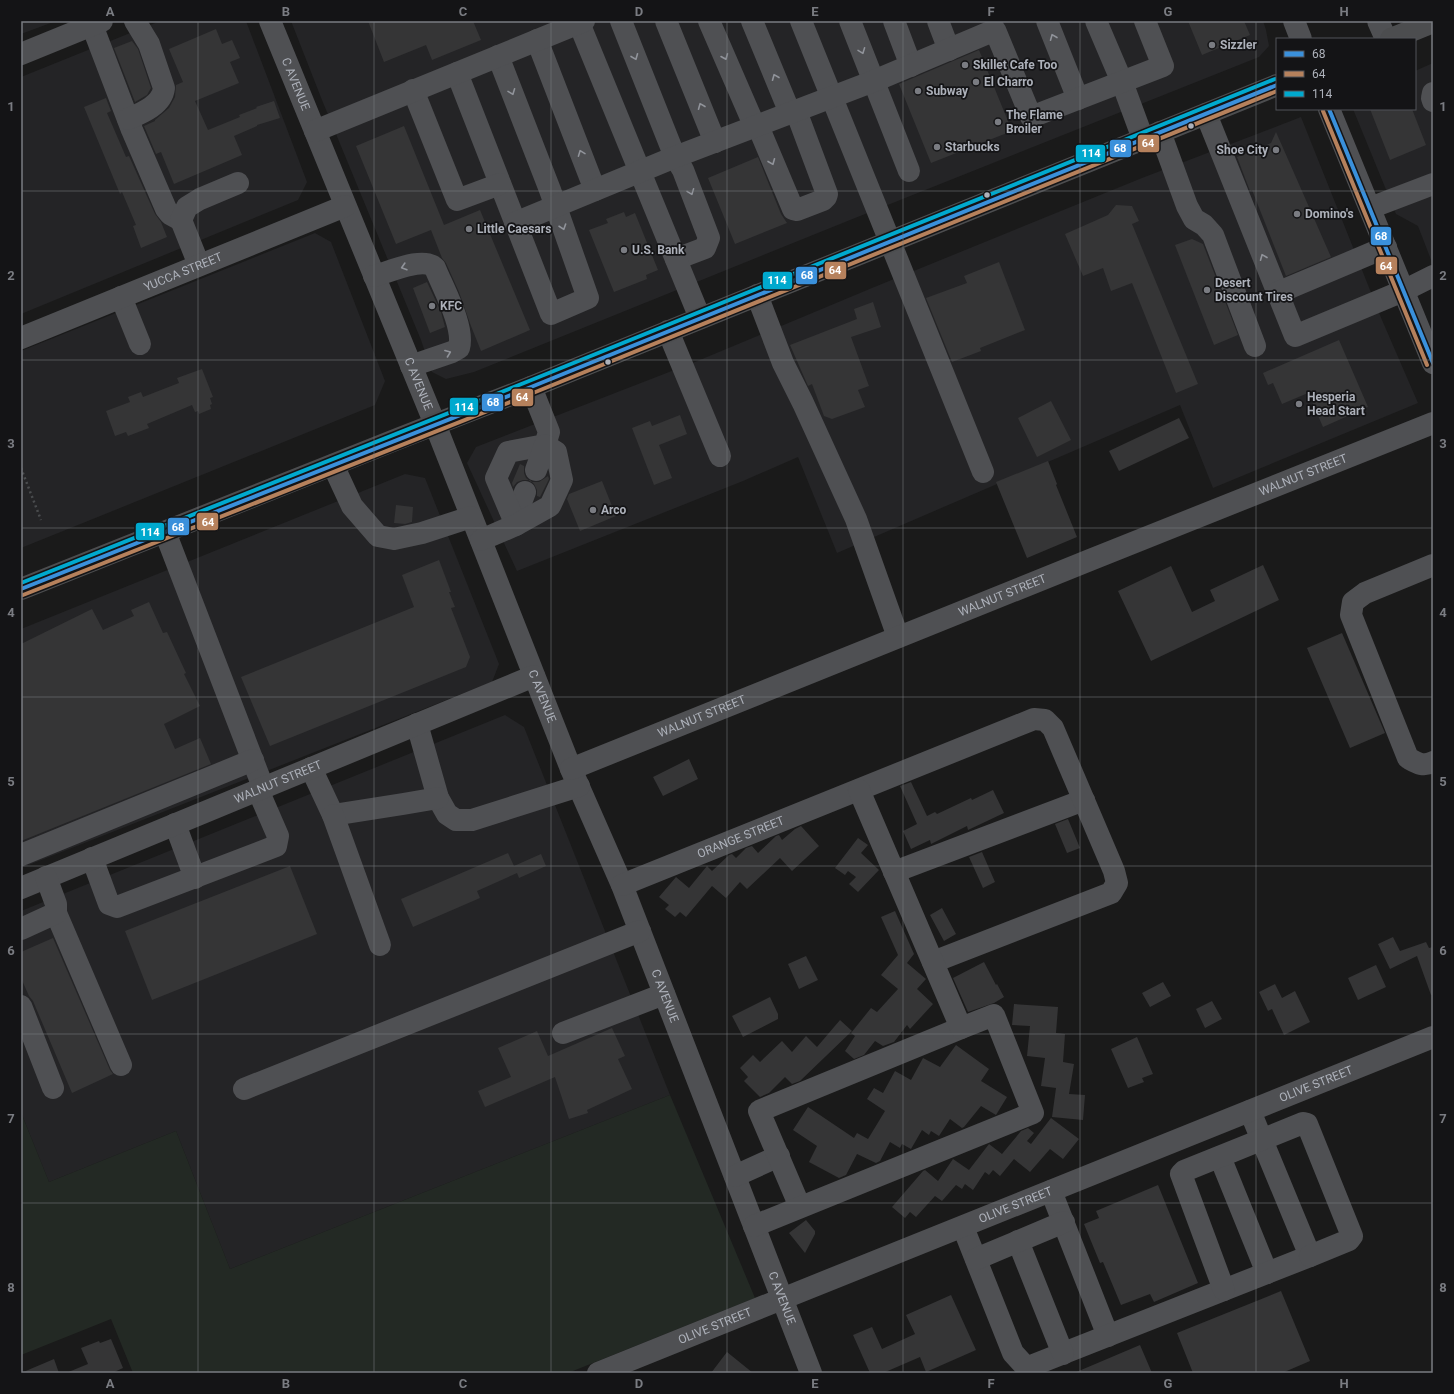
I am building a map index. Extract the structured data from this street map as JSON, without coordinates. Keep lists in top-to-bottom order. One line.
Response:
{"streets":{"street":["C AVENUE","YUCCA STREET","WALNUT STREET","ORANGE STREET","OLIVE STREET"]},"crossings":[["C AVENUE","YUCCA STREET"],["C AVENUE","WALNUT STREET"],["C AVENUE","ORANGE STREET"],["C AVENUE","OLIVE STREET"]],"places":["Sizzler","Skillet Cafe Too","El Charro","Subway","The Flame Broiler","Starbucks","Shoe City","Domino's","Little Caesars","U.S. Bank","Desert Discount Tires","KFC","Hesperia Head Start","Arco"],"lines":["transit line 114","transit line 68","transit line 64"],"legend":["68","64","114"],"grid":{"columns":["A","B","C","D","E","F","G","H"],"rows":["1","2","3","4","5","6","7","8"]}}
